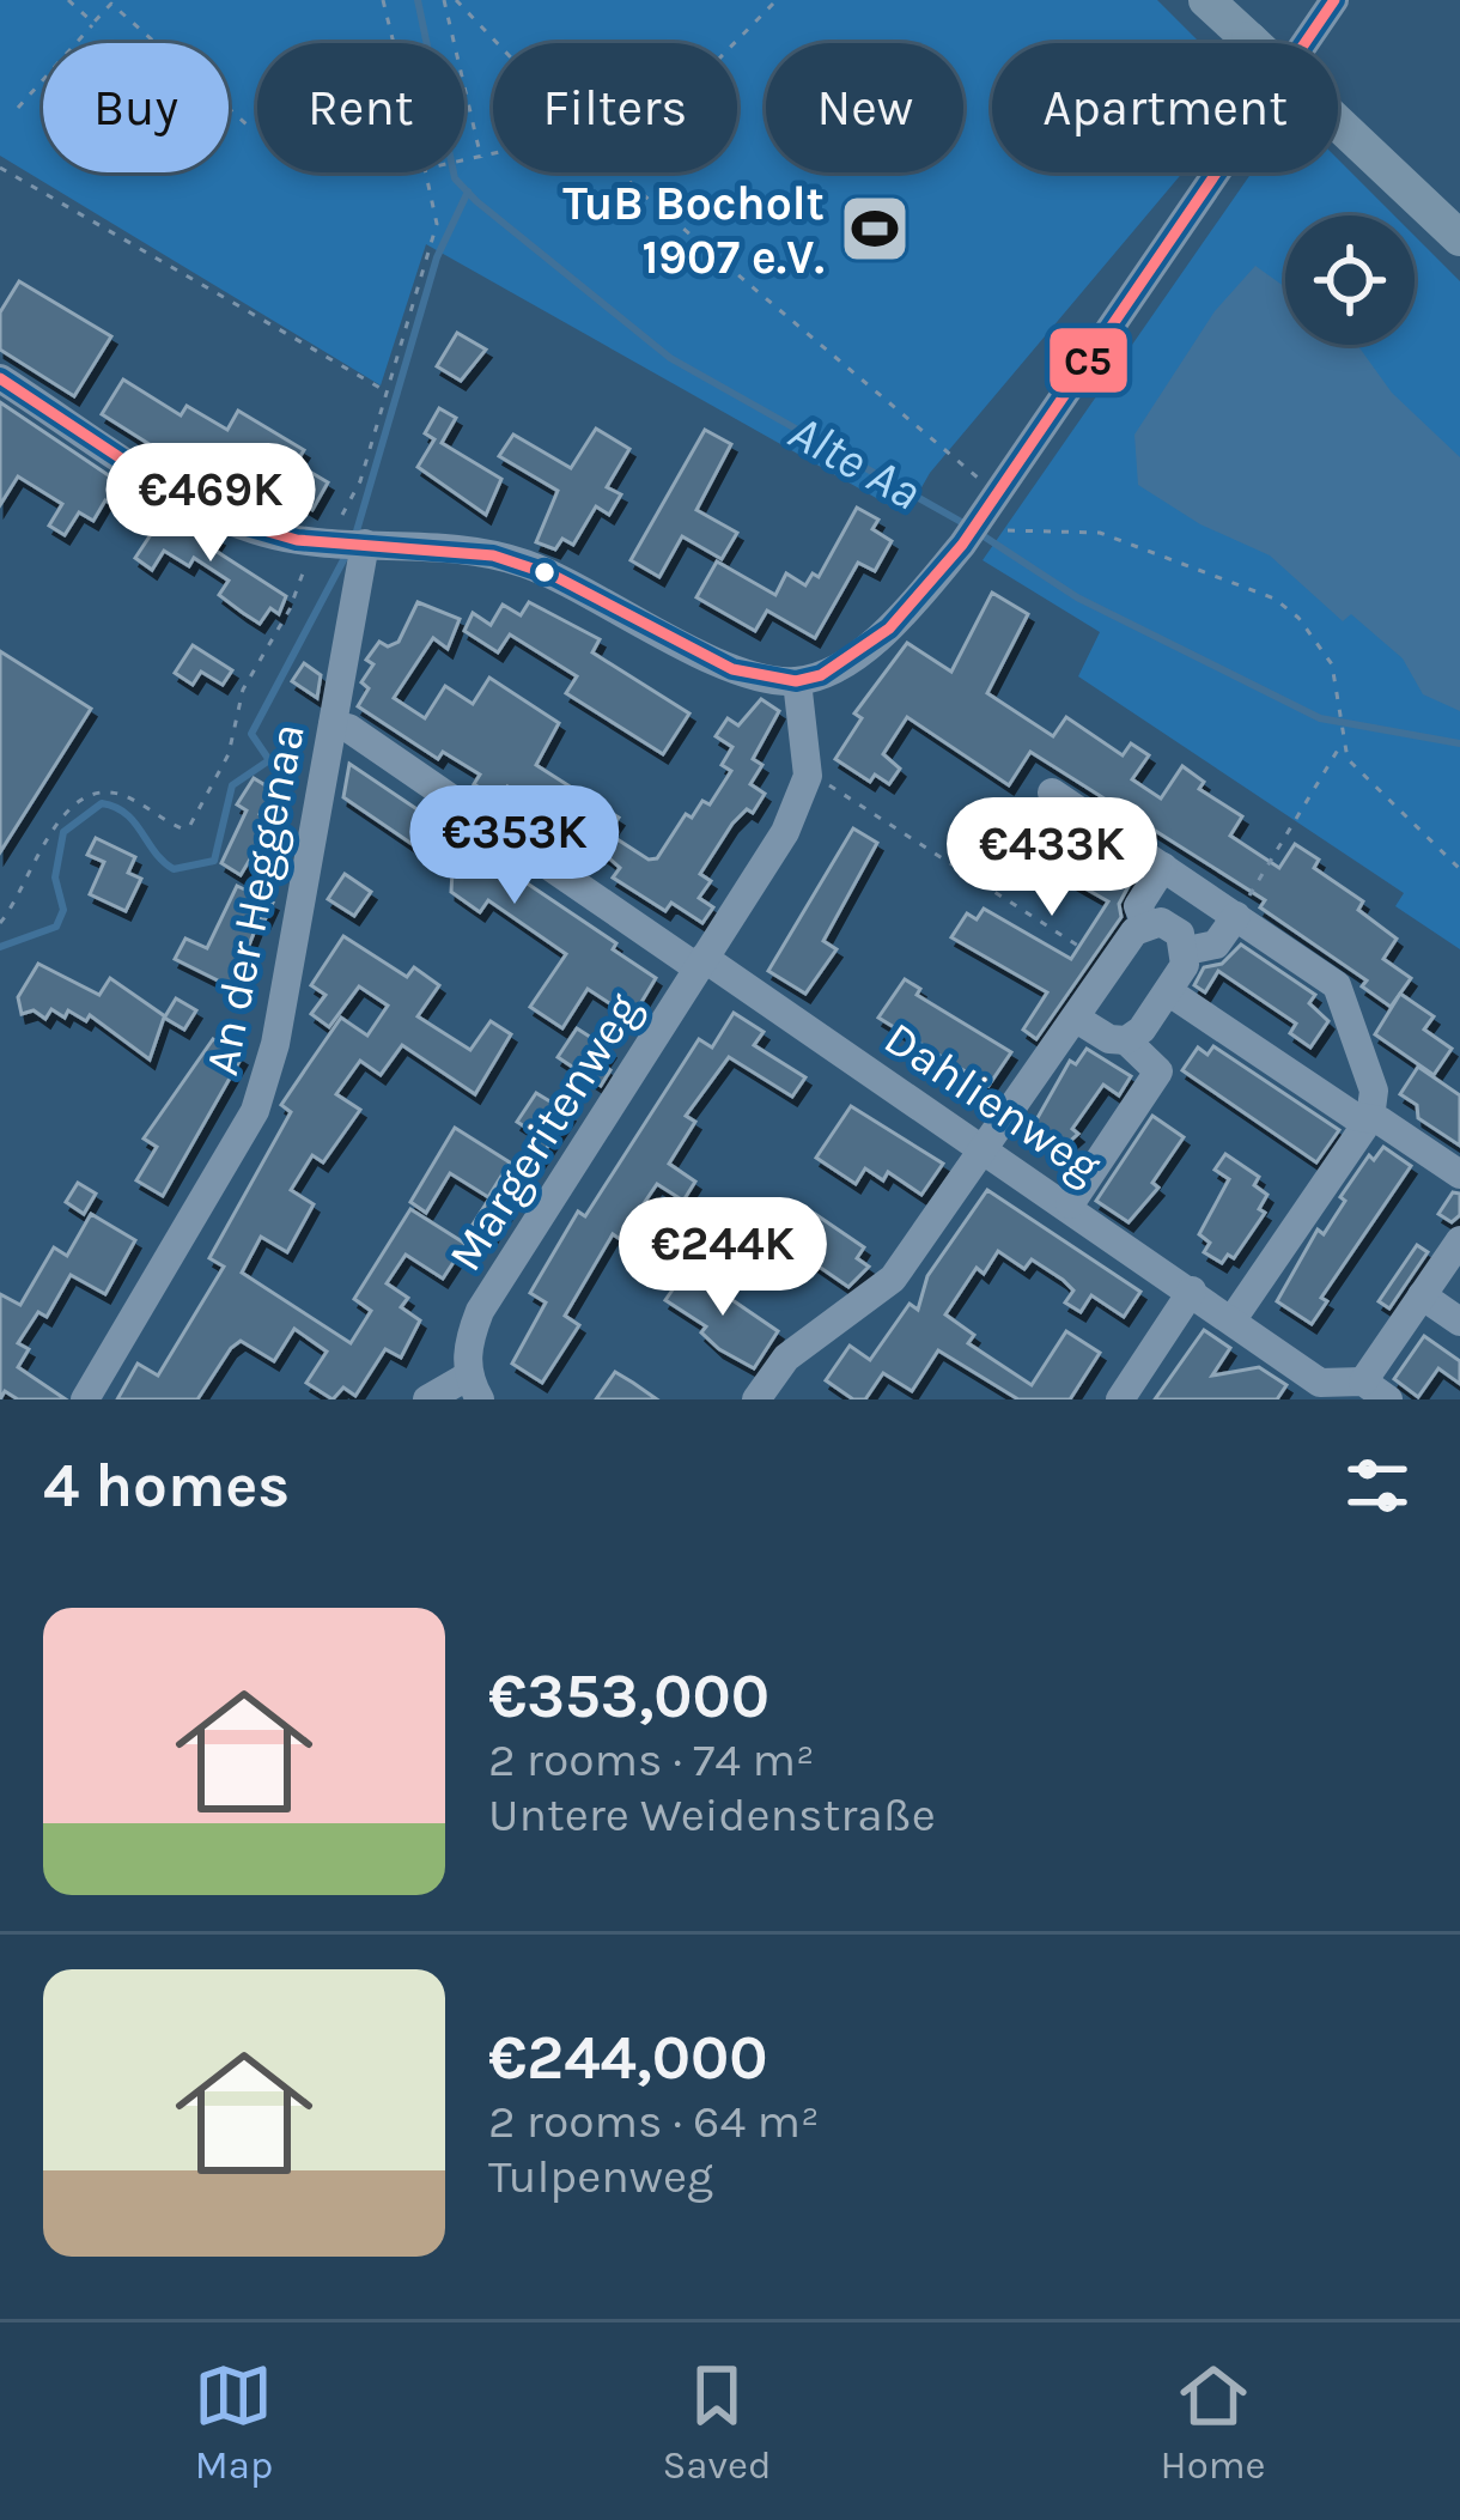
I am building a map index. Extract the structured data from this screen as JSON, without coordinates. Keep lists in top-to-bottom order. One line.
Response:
{"streets":{"street":["An der Heggenaa","Dahlienweg","Margeritenweg"]},"crossings":[["An der Heggenaa","Dahlienweg"],["Dahlienweg","Margeritenweg"]],"water":["Alte Aa"],"places":{"sports":["TuB Bocholt 1907 e.V."]},"lines":["transit line C5"],"page":{"chip":["Buy","Rent","Filters","New","Apartment"],"price":["€469K","€353K","€433K","€244K"],"heading":"4 homes","list":[{"name":"€353,000","note":"2 rooms · 74 m² · Untere Weidenstraße"},{"name":"€244,000","note":"2 rooms · 64 m² · Tulpenweg"}],"tabs":["Map","Saved","Home"]}}
